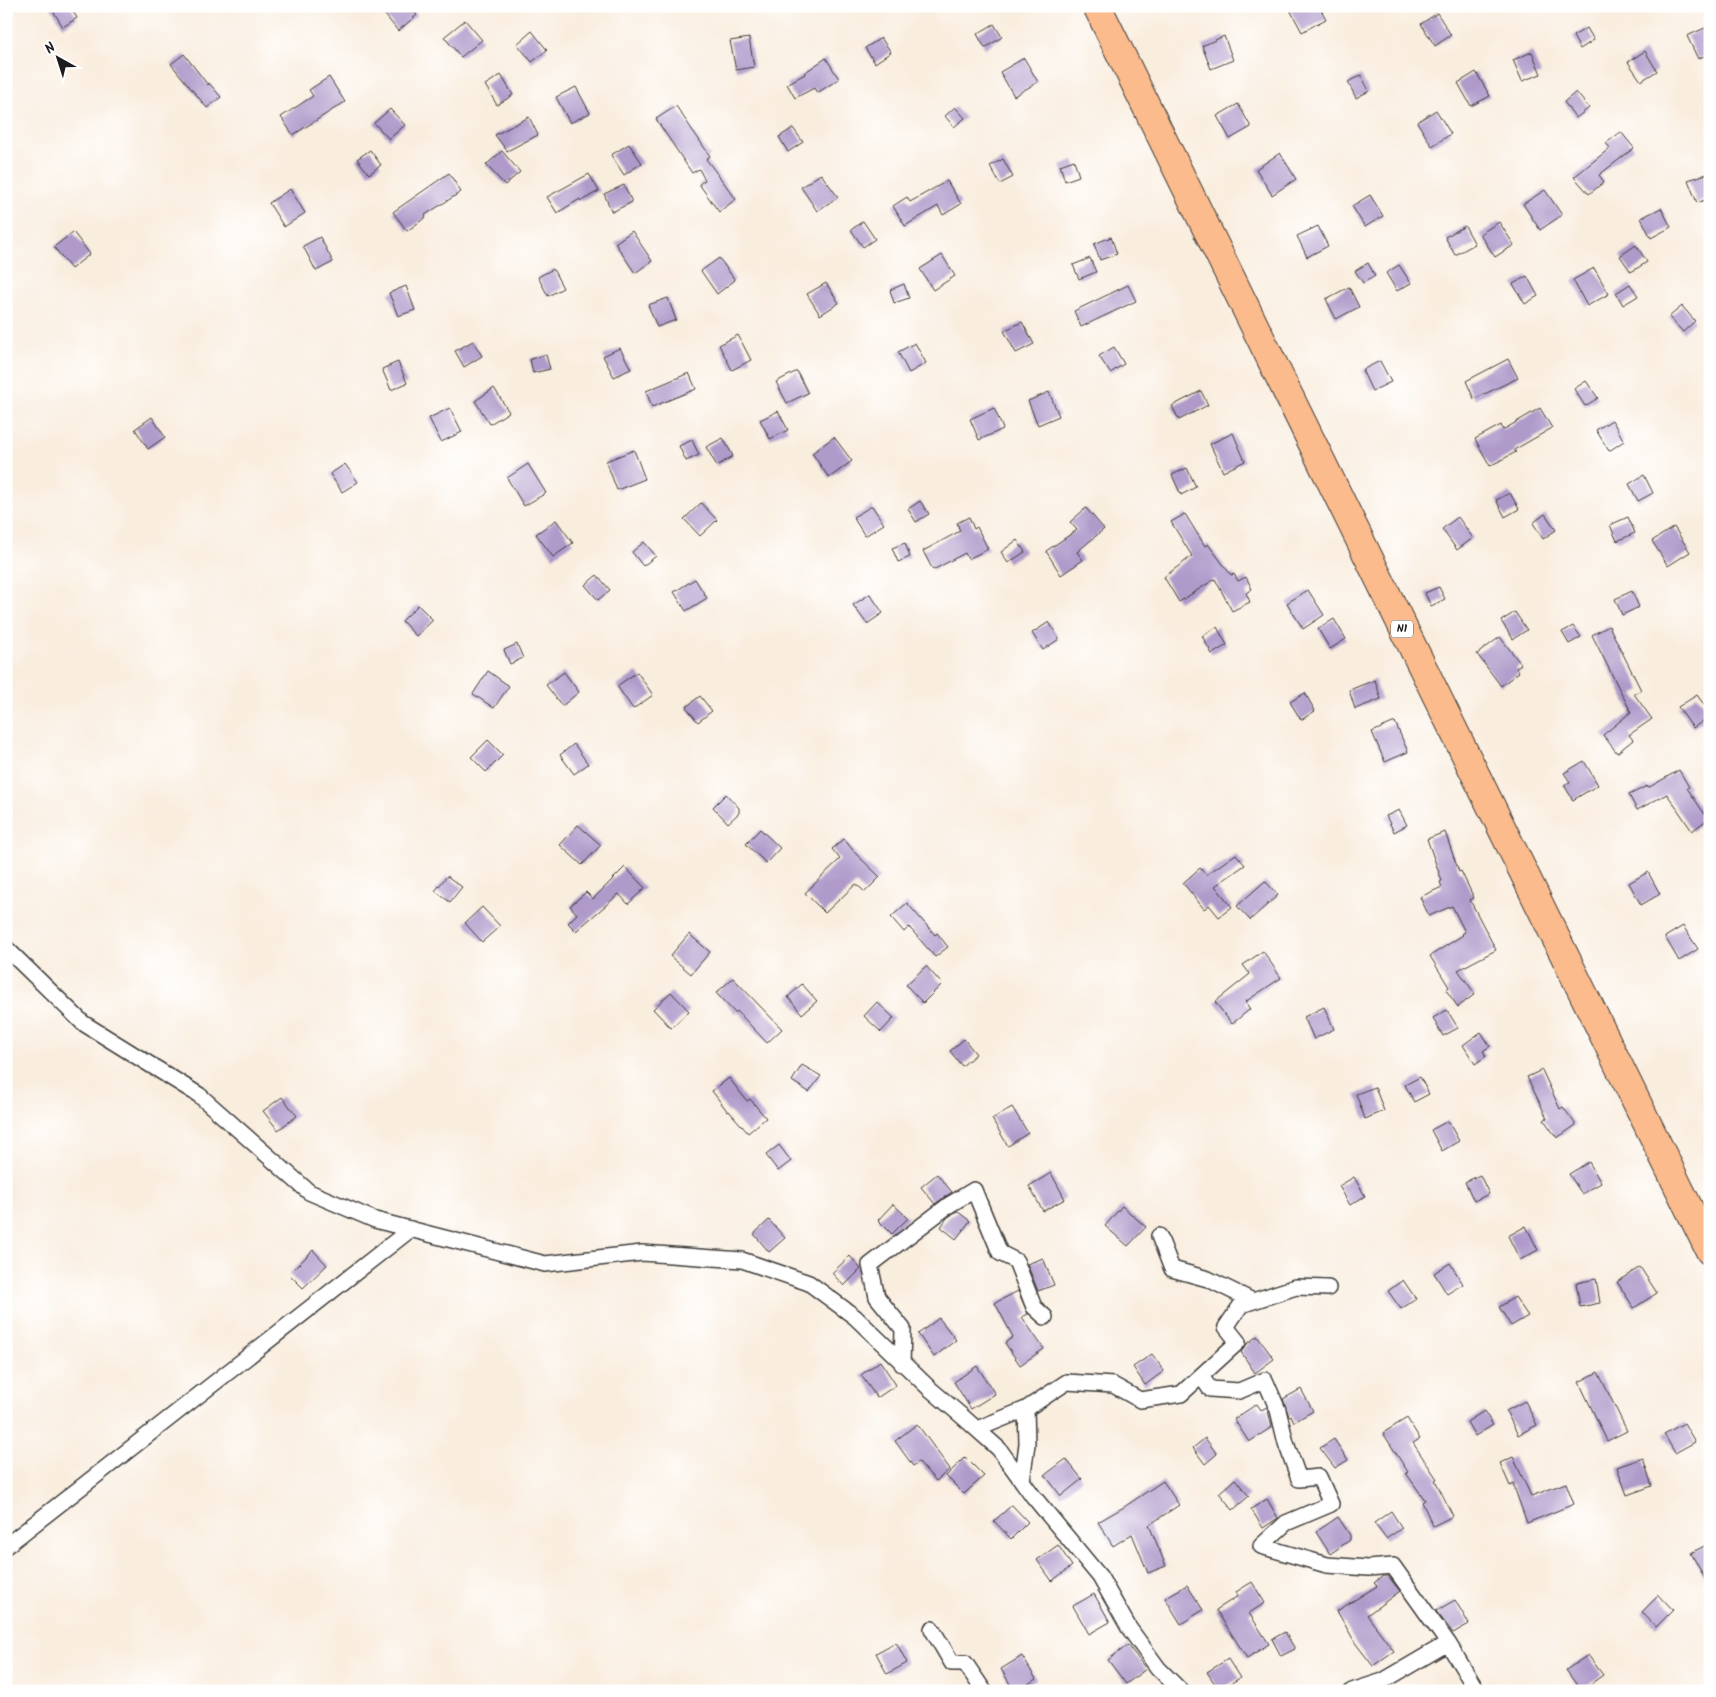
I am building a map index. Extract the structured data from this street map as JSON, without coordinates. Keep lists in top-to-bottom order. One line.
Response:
{"streets":{"highway":["N1"]},"north":"top left"}
